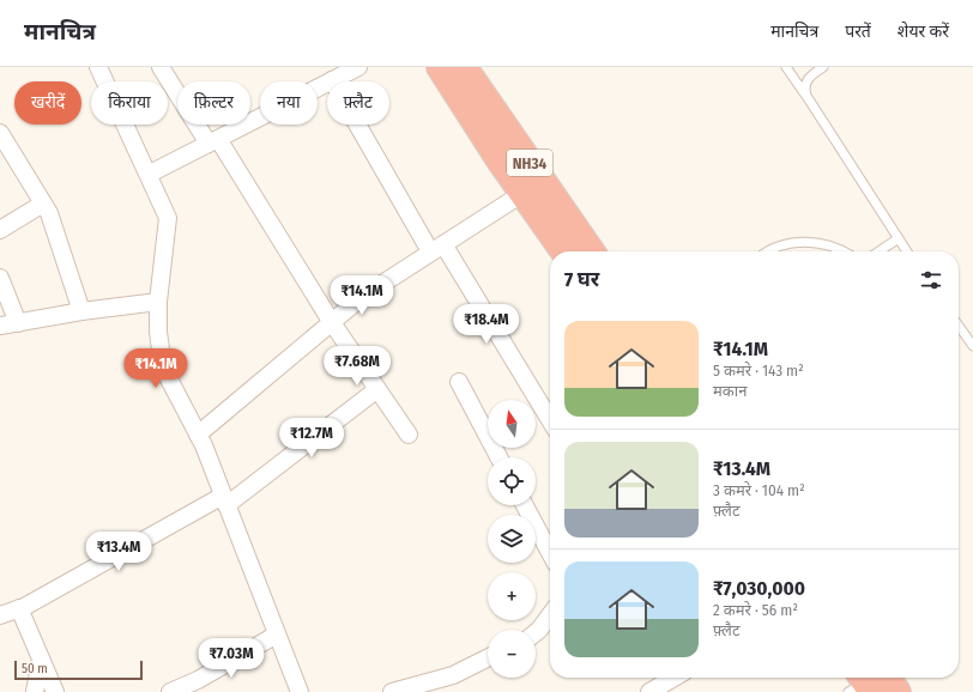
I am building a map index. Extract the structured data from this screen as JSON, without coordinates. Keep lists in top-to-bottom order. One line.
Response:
{"streets":{"highway":["NH34"]},"scale_bar":"50 m","north":"top","page":{"header":"मानचित्र","nav":["मानचित्र","परतें","शेयर करें"],"chip":["खरीदें","किराया","फ़िल्टर","नया","फ़्लैट"],"heading":"7 घर","price":["₹14.1M","₹18.4M","₹7.68M","₹14.1M","₹12.7M","₹13.4M","₹7.03M"],"list":[{"name":"₹14.1M","note":"5 कमरे · 143 m² · मकान"},{"name":"₹13.4M","note":"3 कमरे · 104 m² · फ़्लैट"},{"name":"₹7,030,000","note":"2 कमरे · 56 m² · फ़्लैट"}],"map_buttons":["+","−"],"scale":"50 m"}}
